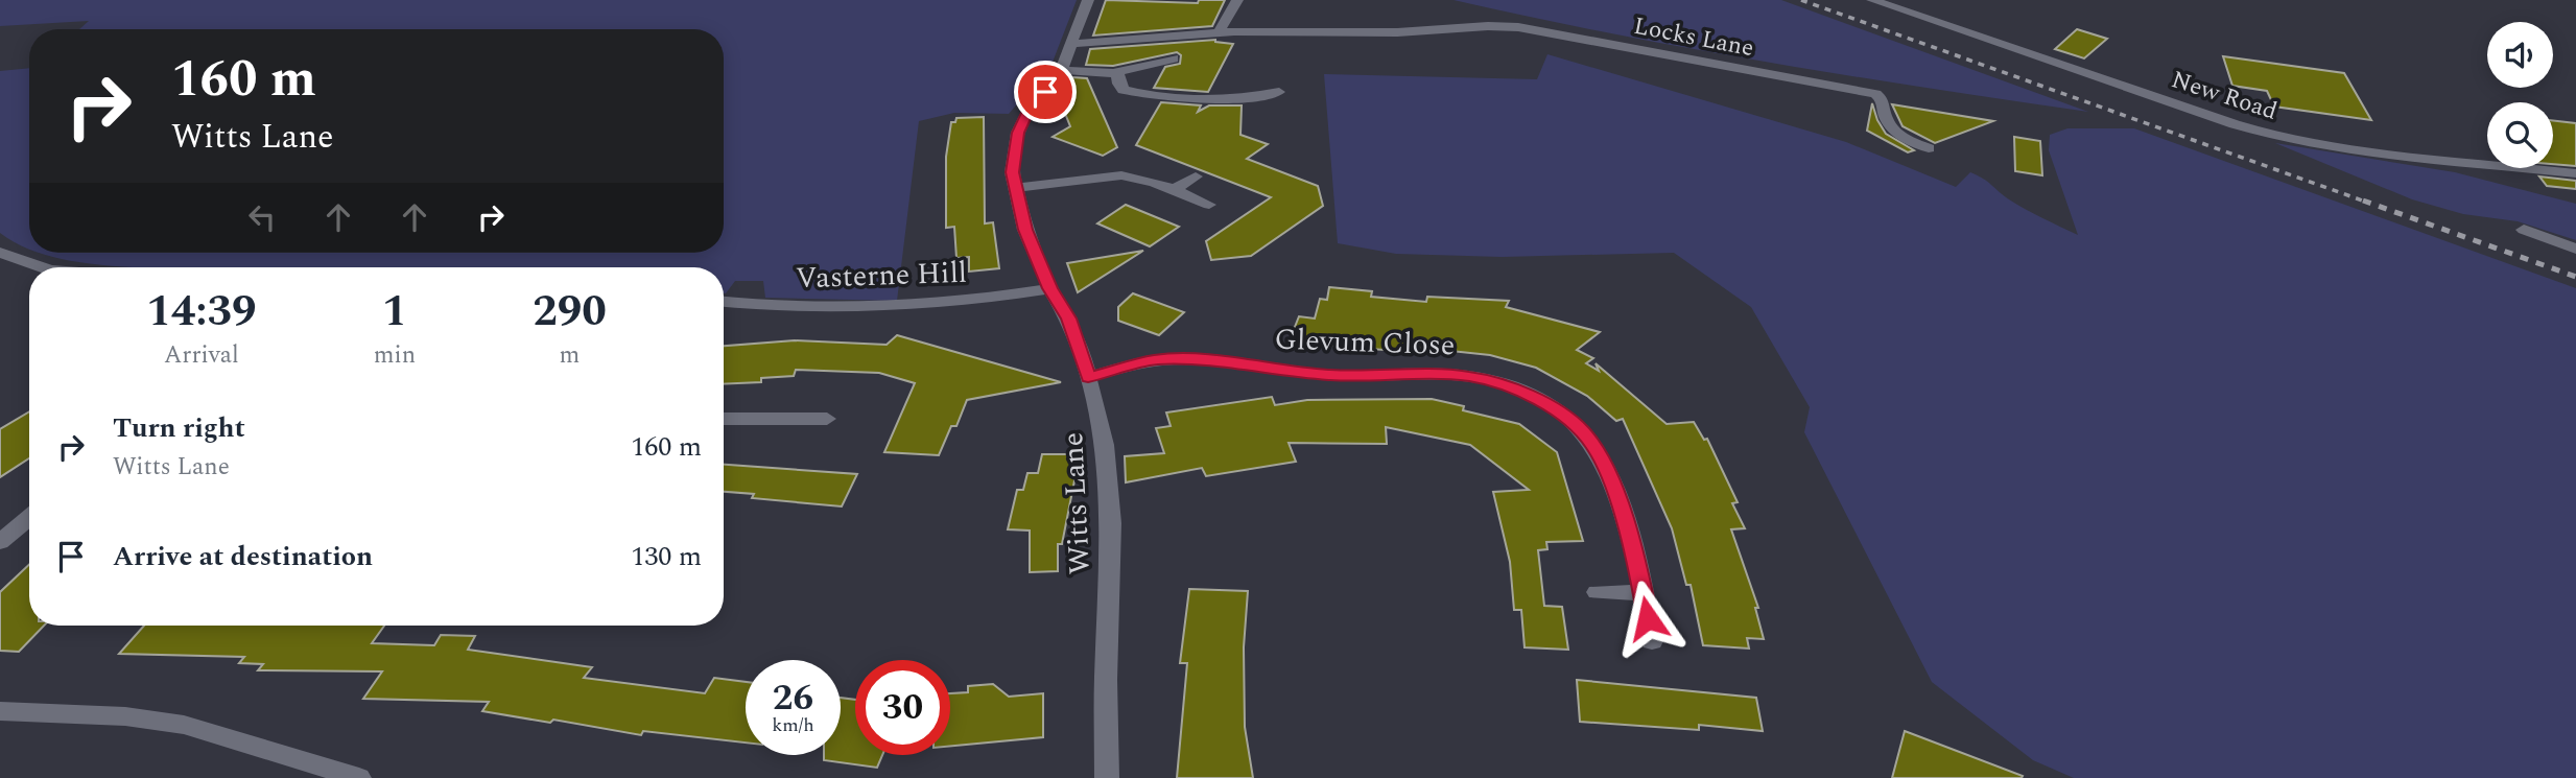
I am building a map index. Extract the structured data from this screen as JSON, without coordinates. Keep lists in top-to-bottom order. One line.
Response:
{"streets":{"street":["Locks Lane","New Road","Vasterne Hill","Glevum Close","Witts Lane"]},"crossings":[["Locks Lane","Witts Lane"],["Vasterne Hill","Witts Lane"],["Glevum Close","Witts Lane"]],"page":{"turn":["160 m","Witts Lane"],"eta":["14:39","Arrival","1","min","290","m"],"list":[{"name":"Turn right","note":"Witts Lane","value":"160 m"},{"name":"Arrive at destination","value":"130 m"}],"speed":"26 km/h","limit":"30"}}
